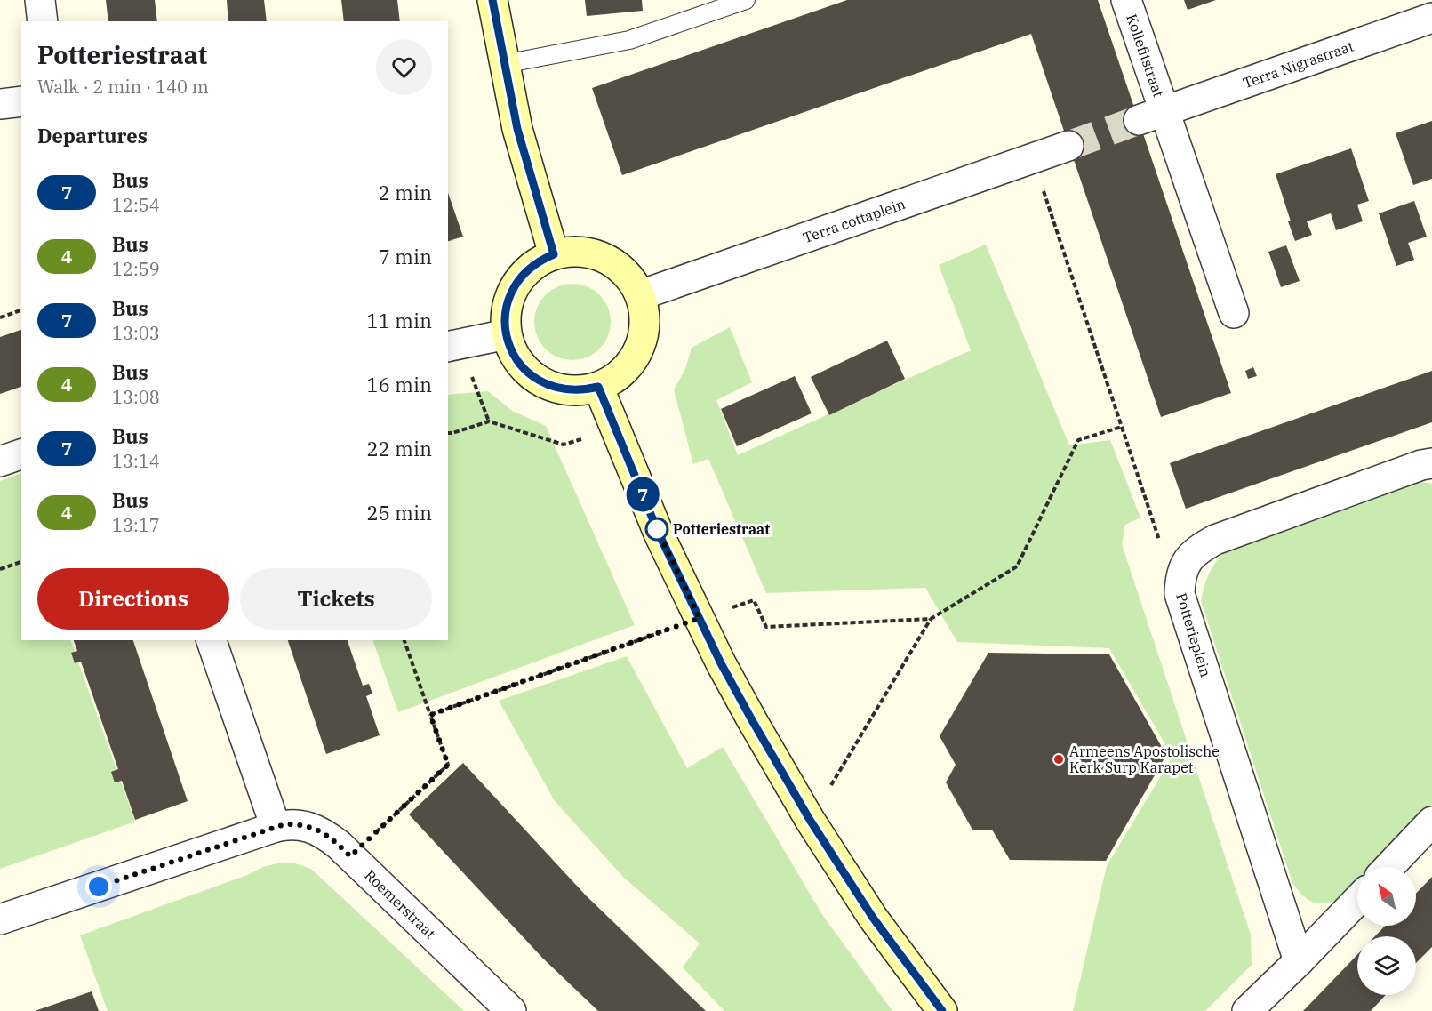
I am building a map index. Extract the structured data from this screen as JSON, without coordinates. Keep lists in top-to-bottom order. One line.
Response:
{"streets":{"street":["Kollefitstraat","Terra Nigrastraat","Terra cottaplein","Potterieplein","Roemerstraat"]},"crossings":[["Kollefitstraat","Terra Nigrastraat"]],"places":["Potteriestraat","Armeens Apostolische Kerk Surp Karapet"],"lines":["bus line 7"],"north":"top left","page":{"on_map":"7","heading":[["Potteriestraat","Walk · 2 min · 140 m"],"Departures"],"list":[{"mark":"7","name":"Bus","note":"12:54","value":"2 min"},{"mark":"4","name":"Bus","note":"12:59","value":"7 min"},{"mark":"7","name":"Bus","note":"13:03","value":"11 min"},{"mark":"4","name":"Bus","note":"13:08","value":"16 min"},{"mark":"7","name":"Bus","note":"13:14","value":"22 min"},{"mark":"4","name":"Bus","note":"13:17","value":"25 min"}],"buttons":["Directions","Tickets"]}}
